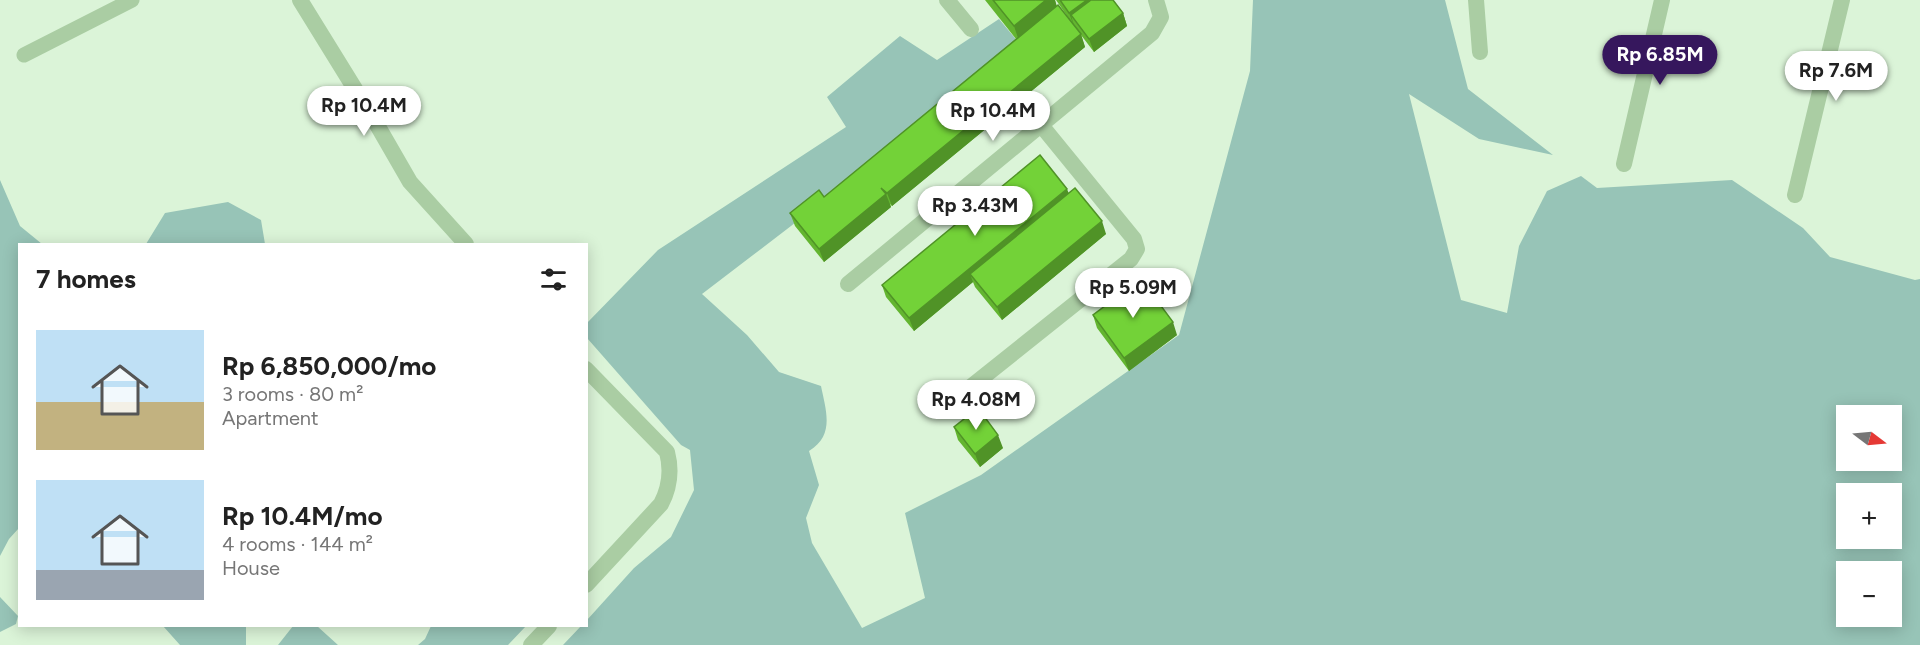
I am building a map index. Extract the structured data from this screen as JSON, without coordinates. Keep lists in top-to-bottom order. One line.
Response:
{"north":"right","page":{"price":["Rp 6.85M","Rp 7.6M","Rp 10.4M","Rp 10.4M","Rp 3.43M","Rp 5.09M","Rp 4.08M"],"heading":"7 homes","list":[{"name":"Rp 6,850,000/mo","note":"3 rooms · 80 m² · Apartment"},{"name":"Rp 10.4M/mo","note":"4 rooms · 144 m² · House"}],"map_buttons":["+","−"]}}
